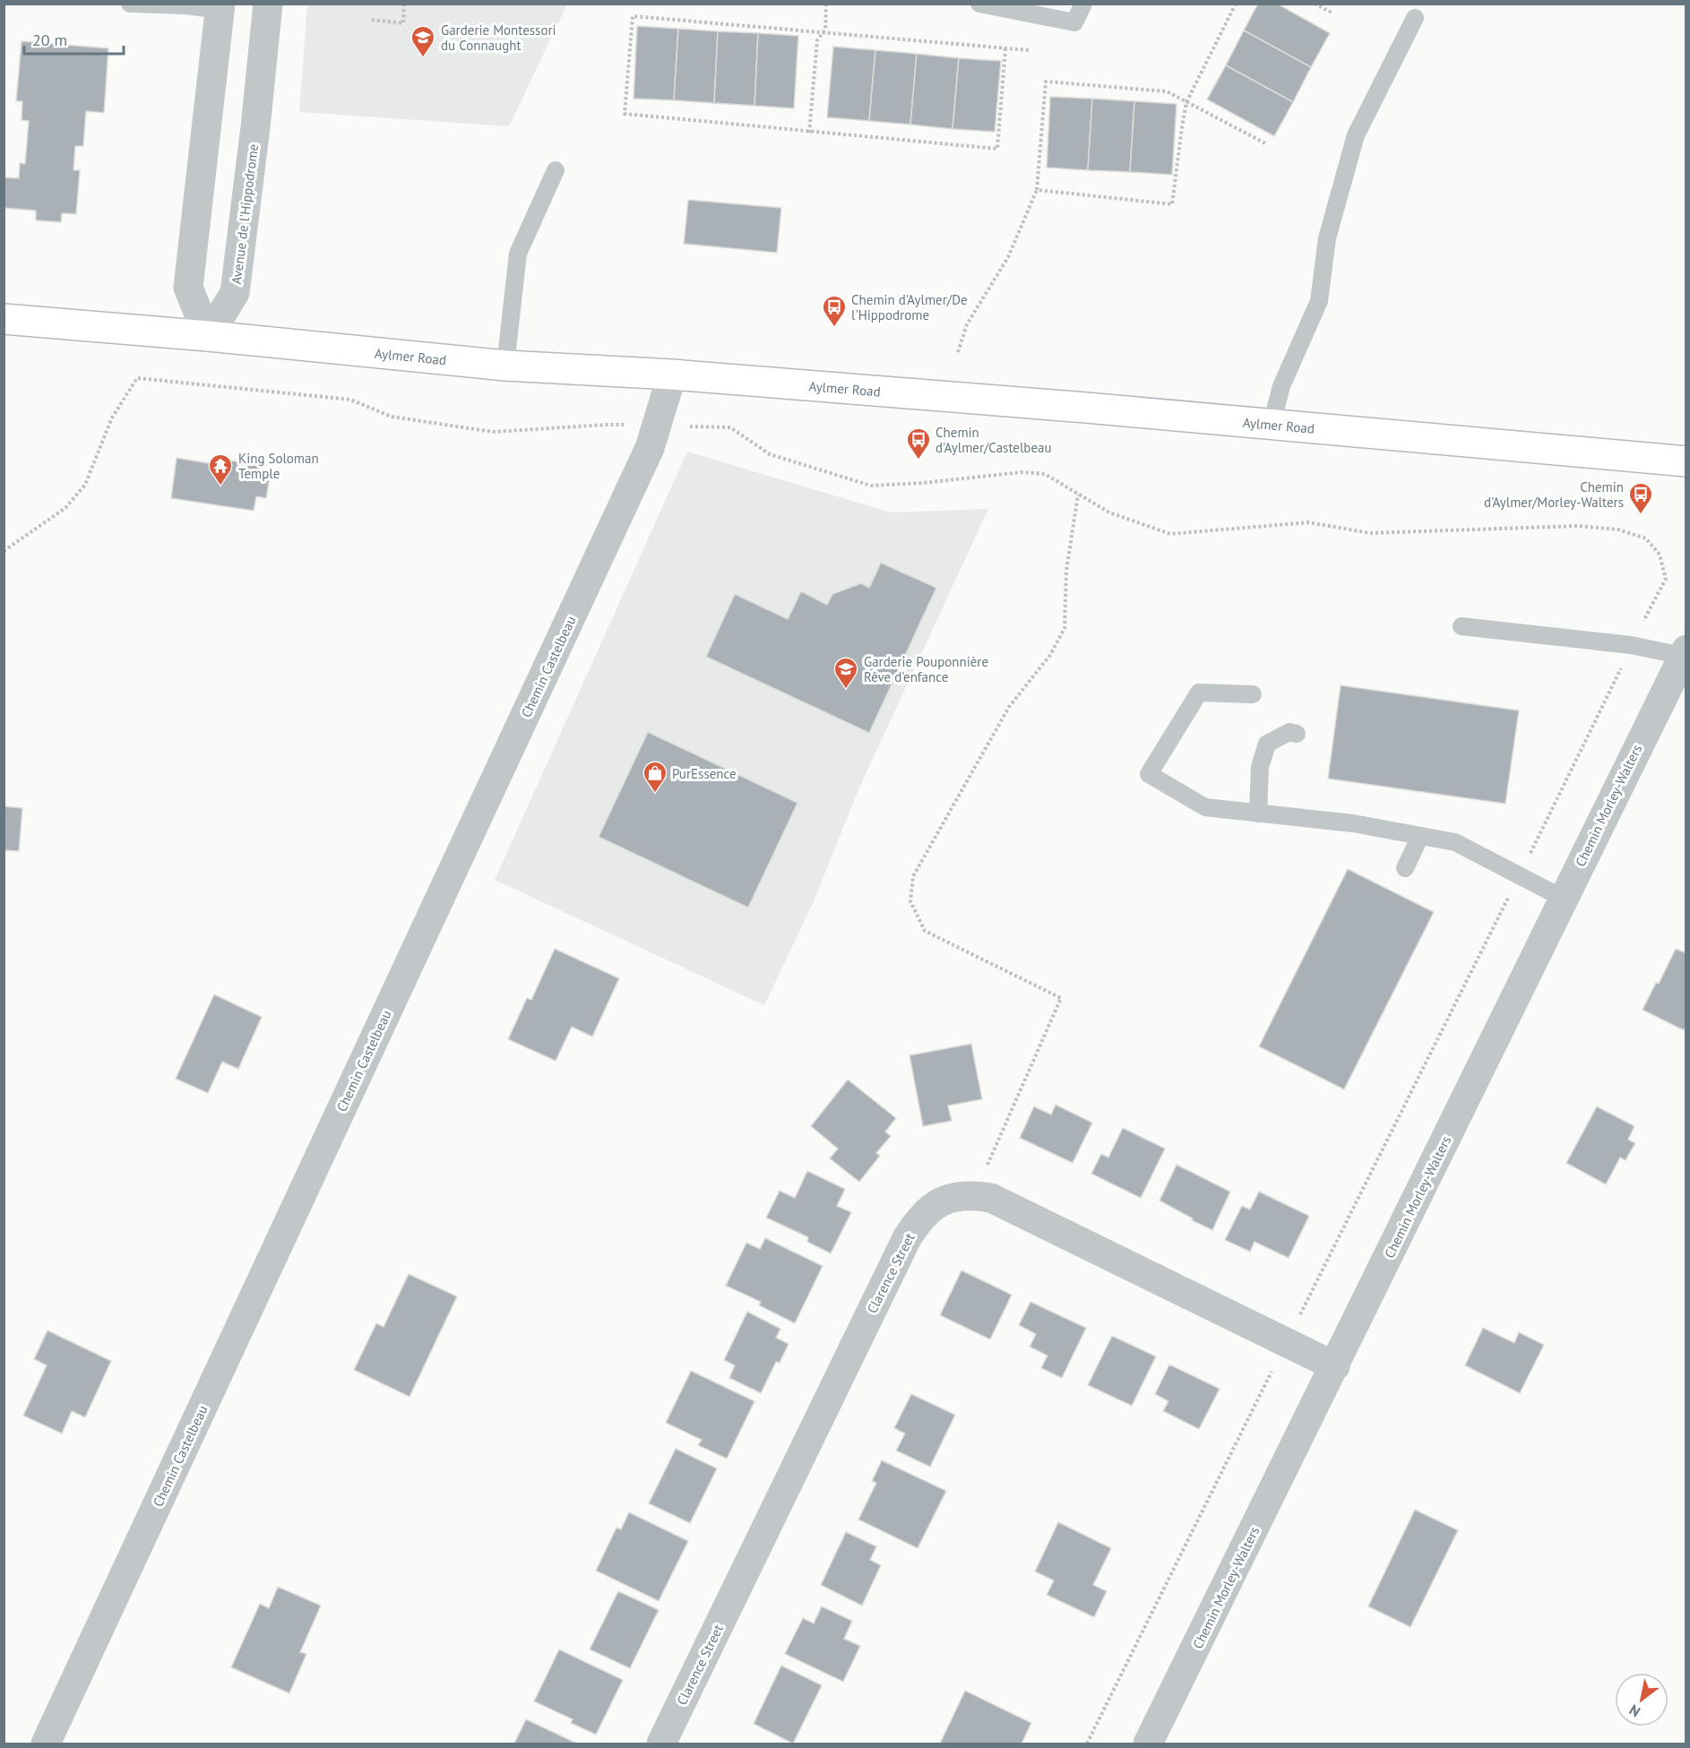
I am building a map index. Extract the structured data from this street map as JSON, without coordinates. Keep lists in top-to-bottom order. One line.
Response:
{"streets":{"main road":["Aylmer Road"],"street":["Avenue de l'Hippodrome","Chemin Castelbeau","Chemin Morley-Walters","Clarence Street"]},"crossings":[["Avenue de l'Hippodrome","Aylmer Road"],["Aylmer Road","Chemin Castelbeau"],["Chemin Morley-Walters","Clarence Street"]],"places":{"school or university":["Garderie Montessori du Connaught","Garderie Pouponnière Rêve d'enfance"],"bus stop":["Chemin d'Aylmer/De l'Hippodrome","Chemin d'Aylmer/Castelbeau","Chemin d'Aylmer/Morley-Walters"],"temple":["King Soloman Temple"],"shop":["PurEssence"]},"scale_bar":"20 m","north":"bottom left"}
